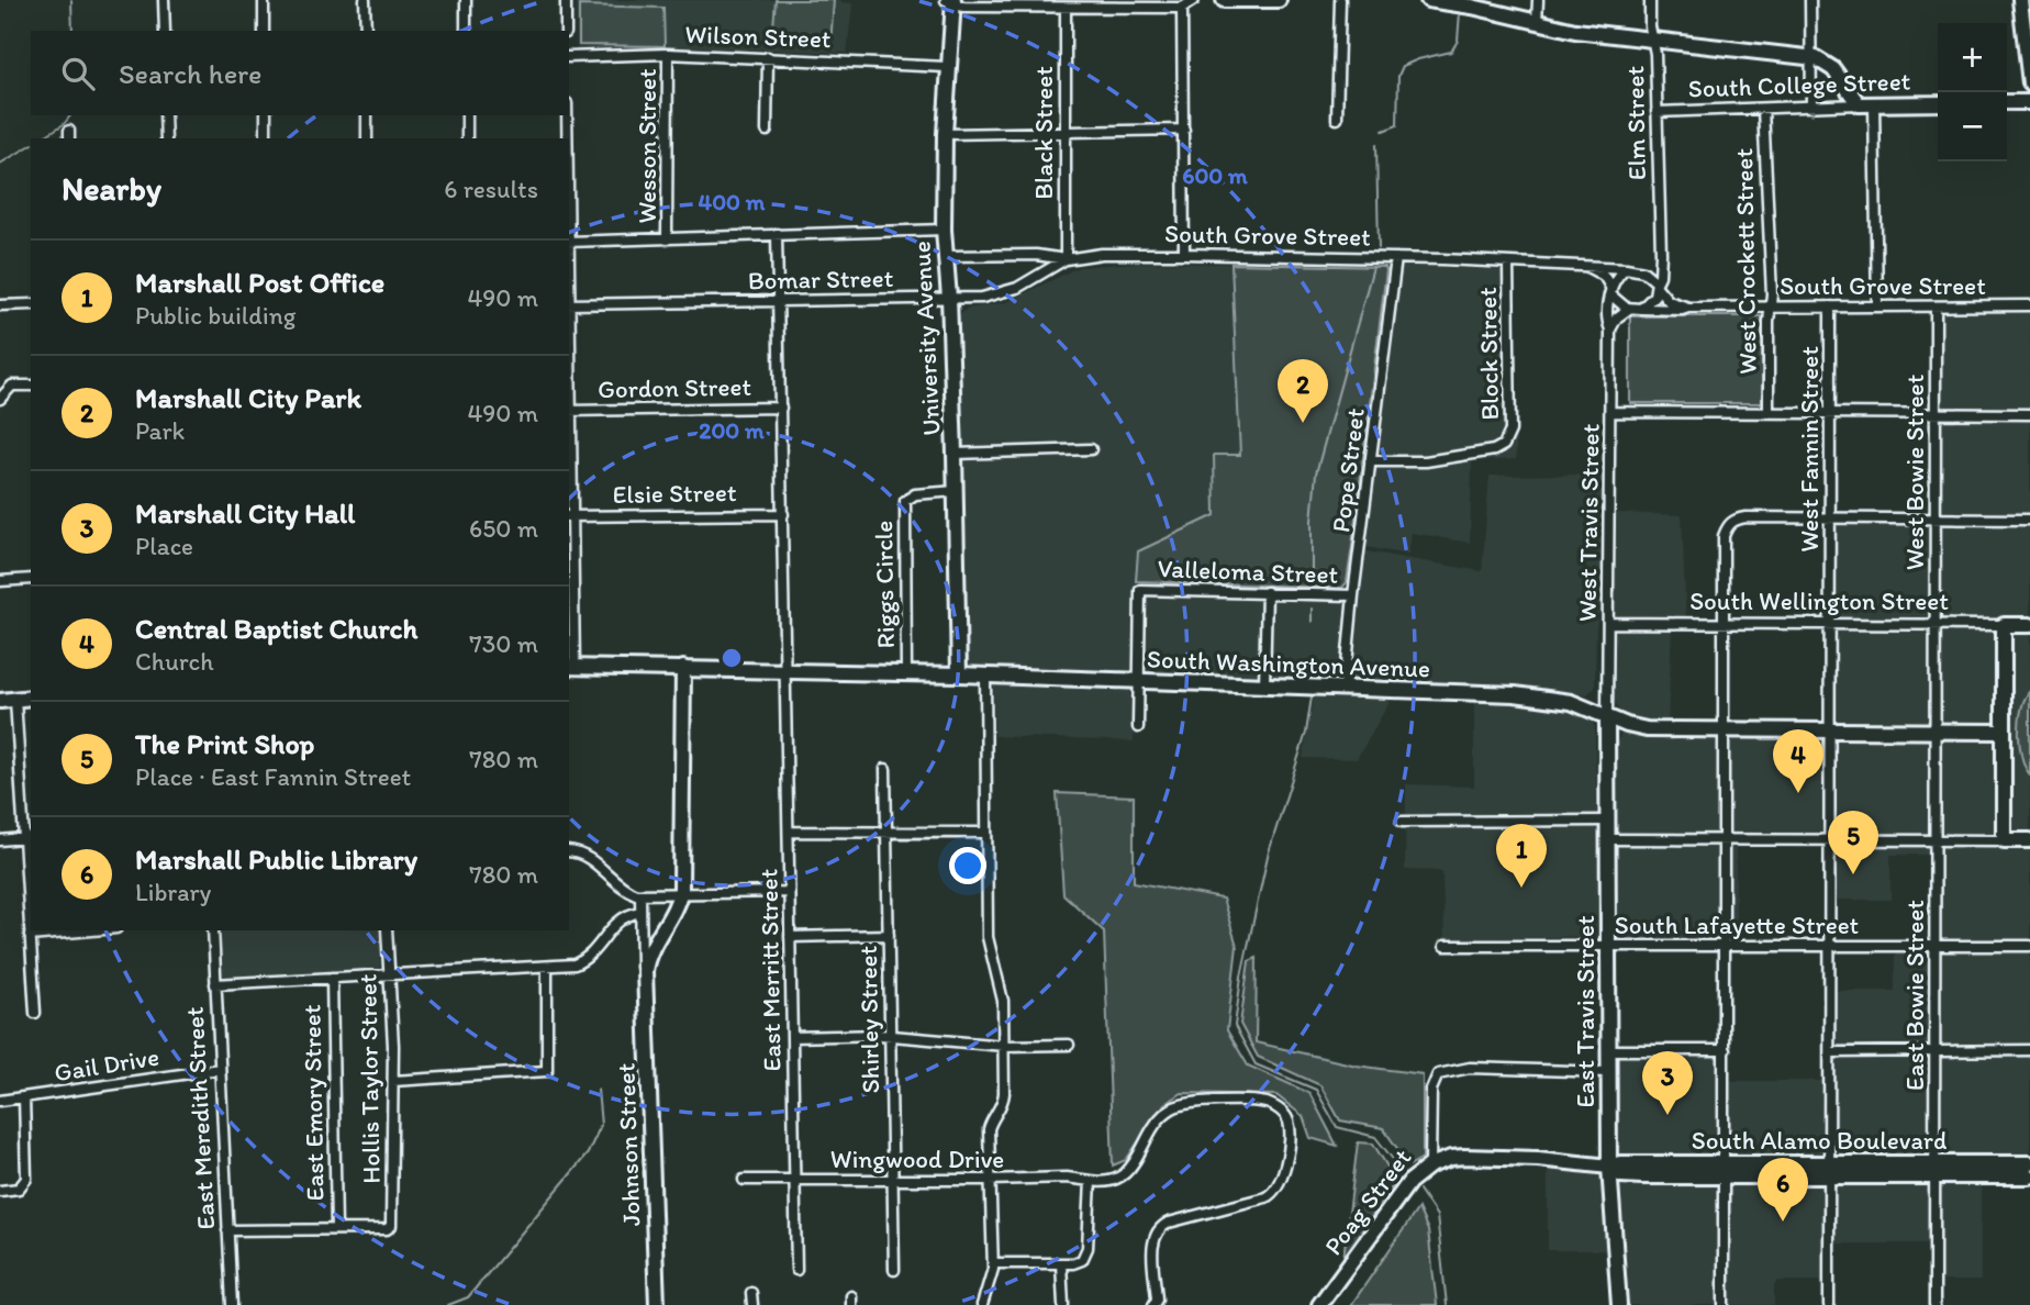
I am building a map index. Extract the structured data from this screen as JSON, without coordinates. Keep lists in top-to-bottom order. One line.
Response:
{"streets":{"street":["Wilson Street","South College Street","Elm Street","Black Street","Wesson Street","South Grove Street","West Crockett Street","Bomar Street","University Avenue","Block Street","Gordon Street","West Fannin Street","Pope Street","West Bowie Street","Elsie Street","West Travis Street","Valleloma Street","Riggs Circle","South Wellington Street","South Washington Avenue","South Lafayette Street","East Merritt Street","East Bowie Street","East Travis Street","Shirley Street","Gail Drive","Hollis Taylor Street","East Emory Street","East Meredith Street","South Alamo Boulevard","Johnson Street","Wingwood Drive","Poag Street"]},"crossings":[["Wilson Street","Wesson Street"],["Wilson Street","University Avenue"],["South College Street","Elm Street"],["South College Street","West Crockett Street"],["Elm Street","South Grove Street"],["Elm Street","West Travis Street"],["Black Street","South Grove Street"],["Black Street","Bomar Street"],["South Grove Street","West Crockett Street"],["South Grove Street","Bomar Street"],["South Grove Street","University Avenue"],["South Grove Street","Block Street"],["South Grove Street","West Fannin Street"],["South Grove Street","Pope Street"],["South Grove Street","West Bowie Street"],["South Grove Street","West Travis Street"],["Bomar Street","University Avenue"],["Bomar Street","East Merritt Street"],["University Avenue","Riggs Circle"],["University Avenue","South Washington Avenue"],["Block Street","Pope Street"],["Gordon Street","East Merritt Street"],["West Fannin Street","South Wellington Street"],["West Fannin Street","South Washington Avenue"],["West Fannin Street","South Lafayette Street"],["West Fannin Street","South Alamo Boulevard"],["Pope Street","Valleloma Street"],["Pope Street","South Washington Avenue"],["West Bowie Street","South Wellington Street"],["West Bowie Street","South Washington Avenue"],["West Bowie Street","East Bowie Street"],["Elsie Street","East Merritt Street"],["West Travis Street","South Wellington Street"],["West Travis Street","South Washington Avenue"],["West Travis Street","East Travis Street"],["Valleloma Street","South Washington Avenue"],["Riggs Circle","South Washington Avenue"],["South Washington Avenue","East Merritt Street"],["South Washington Avenue","East Bowie Street"],["South Washington Avenue","East Travis Street"],["South Washington Avenue","Johnson Street"],["South Lafayette Street","East Bowie Street"],["South Lafayette Street","East Travis Street"],["East Merritt Street","Wingwood Drive"],["East Bowie Street","South Alamo Boulevard"],["East Travis Street","South Alamo Boulevard"],["East Travis Street","Poag Street"],["Shirley Street","Wingwood Drive"],["Gail Drive","East Meredith Street"],["Hollis Taylor Street","East Emory Street"],["South Alamo Boulevard","Poag Street"]],"page":{"map_buttons":["+","−"],"search":"Search here","heading":["Nearby","6 results"],"list":[{"mark":"1","name":"Marshall Post Office","note":"Public building","value":"490 m"},{"mark":"2","name":"Marshall City Park","note":"Park","value":"490 m"},{"mark":"3","name":"Marshall City Hall","note":"Place","value":"650 m"},{"mark":"4","name":"Central Baptist Church","note":"Church","value":"730 m"},{"mark":"5","name":"The Print Shop","note":"Place · East Fannin Street","value":"780 m"},{"mark":"6","name":"Marshall Public Library","note":"Library","value":"780 m"}],"pins":["2","4","5","1","3","6"]},"rings":["600 m","400 m","200 m"]}
